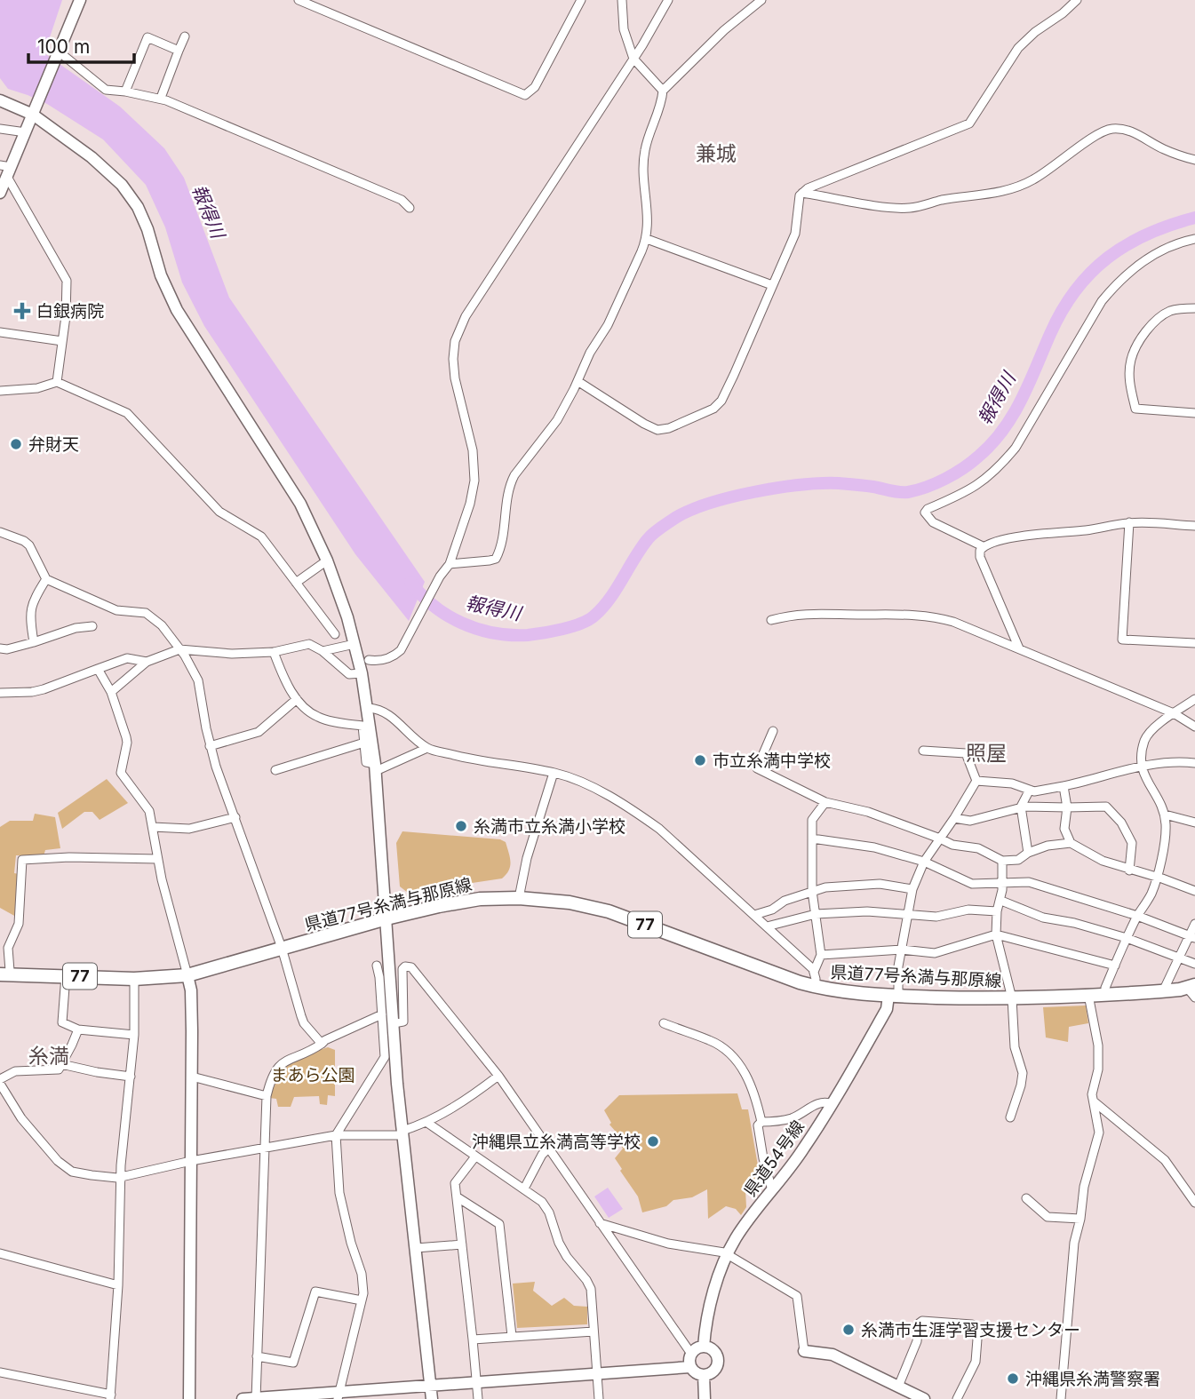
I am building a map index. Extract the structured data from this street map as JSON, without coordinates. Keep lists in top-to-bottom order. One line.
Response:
{"streets":{"main road":["県道77号糸満与那原線","77"],"street":["県道54号線"]},"crossings":[["県道77号糸満与那原線","県道54号線"]],"districts":["兼城","照屋","糸満"],"water":["報得川"],"parks":["まあら公園"],"places":{"health":["白銀病院"],"other":["弁財天","市立糸満中学校","糸満市立糸満小学校","沖縄県立糸満高等学校","糸満市生涯学習支援センター","沖縄県糸満警察署"]},"scale_bar":"100 m"}
